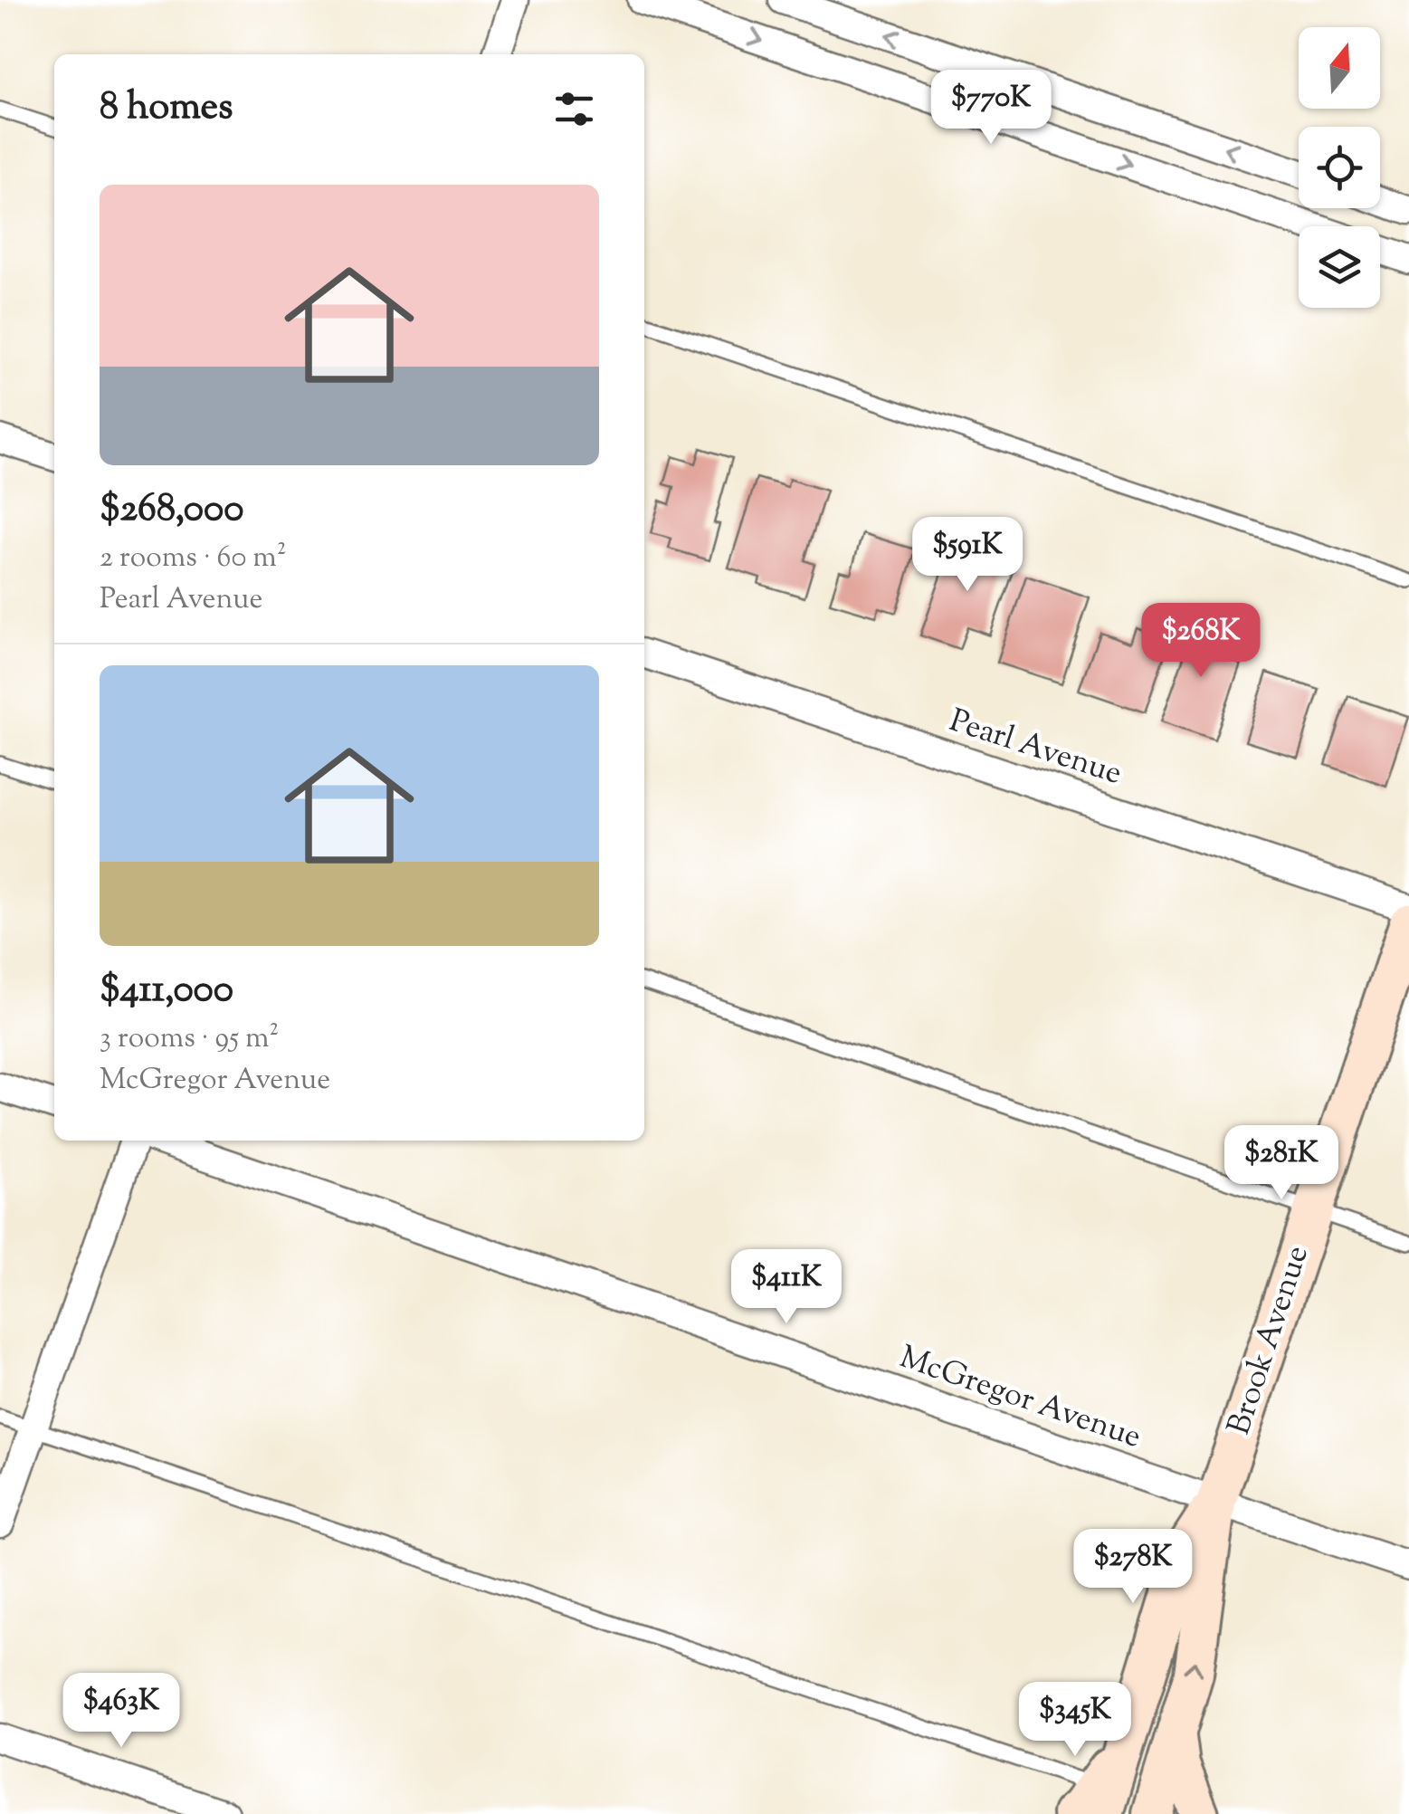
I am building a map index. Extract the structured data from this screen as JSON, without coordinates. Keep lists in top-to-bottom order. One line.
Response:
{"streets":{"street":["Pearl Avenue","Brook Avenue","McGregor Avenue"]},"crossings":[["Brook Avenue","McGregor Avenue"]],"north":"top","page":{"heading":"8 homes","price":["$770K","$591K","$268K","$281K","$411K","$278K","$463K","$345K"],"list":[{"name":"$268,000","note":"2 rooms · 60 m² · Pearl Avenue"},{"name":"$411,000","note":"3 rooms · 95 m² · McGregor Avenue"}]}}
